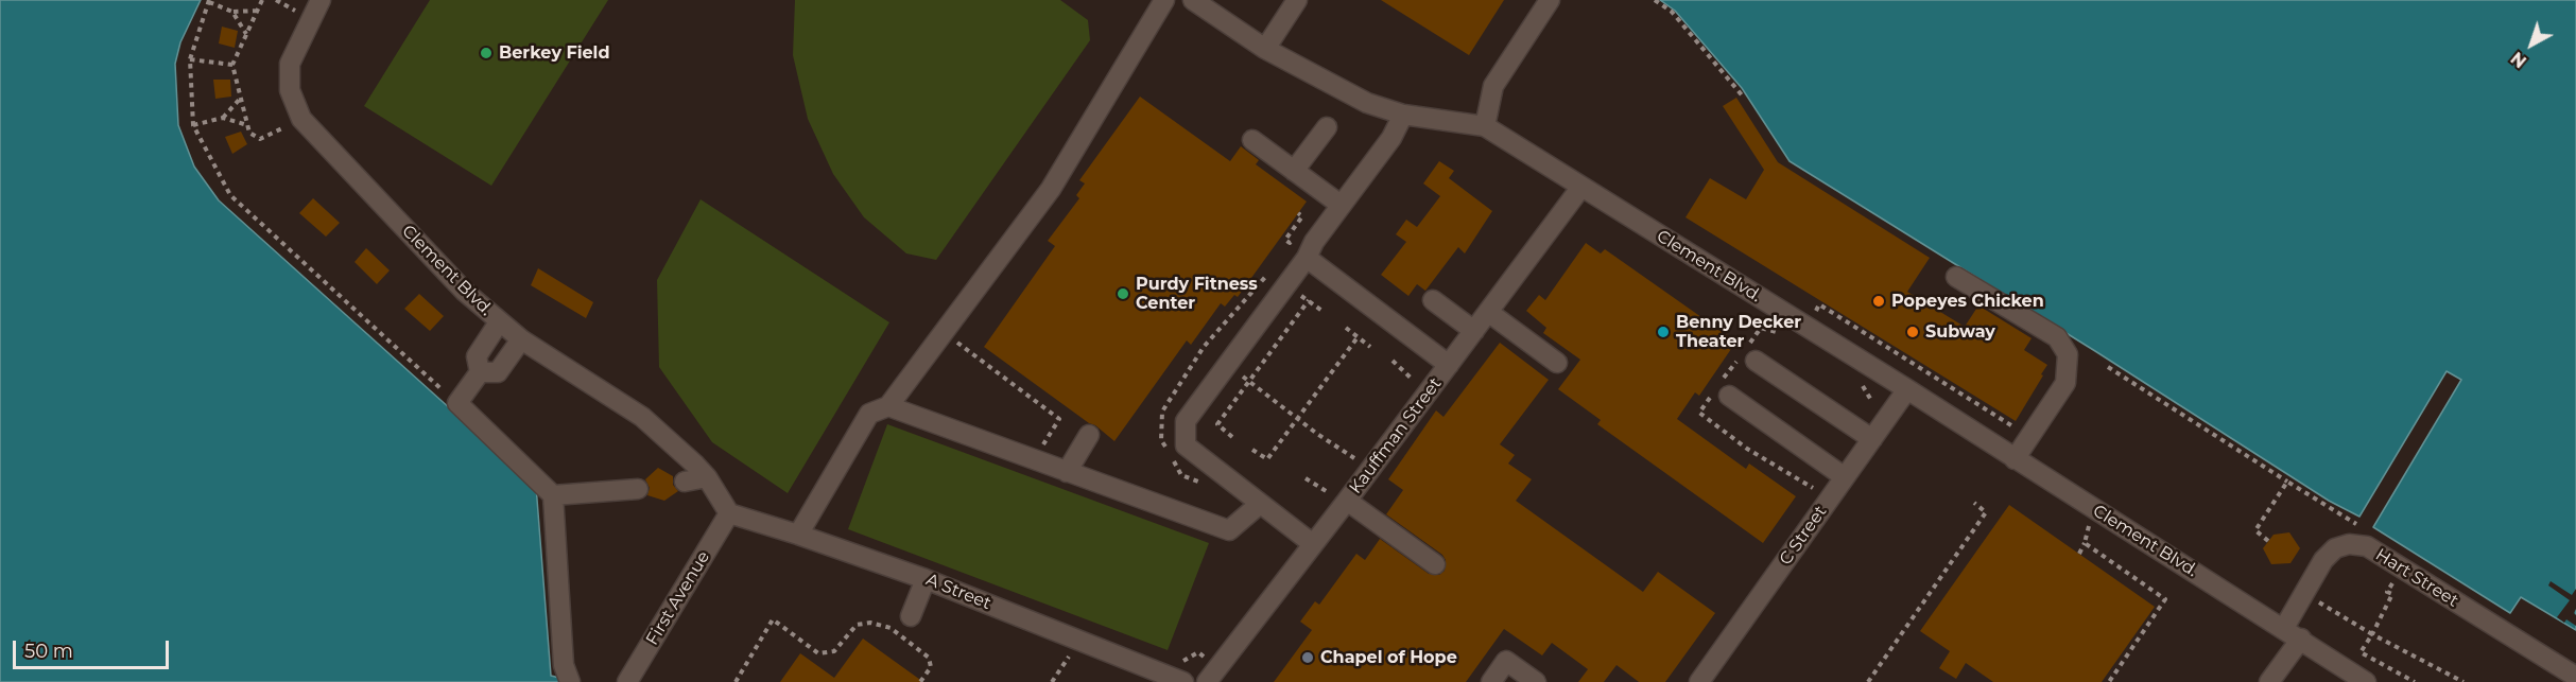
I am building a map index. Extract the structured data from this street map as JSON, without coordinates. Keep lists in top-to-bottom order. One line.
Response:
{"streets":{"street":["Clement Blvd.","Kauffman Street","C Street","Hart Street","A Street","First Avenue"]},"crossings":[["Clement Blvd.","Kauffman Street"],["Clement Blvd.","C Street"],["Clement Blvd.","Hart Street"],["Clement Blvd.","A Street"],["Clement Blvd.","First Avenue"],["A Street","First Avenue"]],"places":["Berkey Field","Purdy Fitness Center","Popeyes Chicken","Benny Decker Theater","Subway","Chapel of Hope"],"scale_bar":"50 m","north":"bottom left"}
